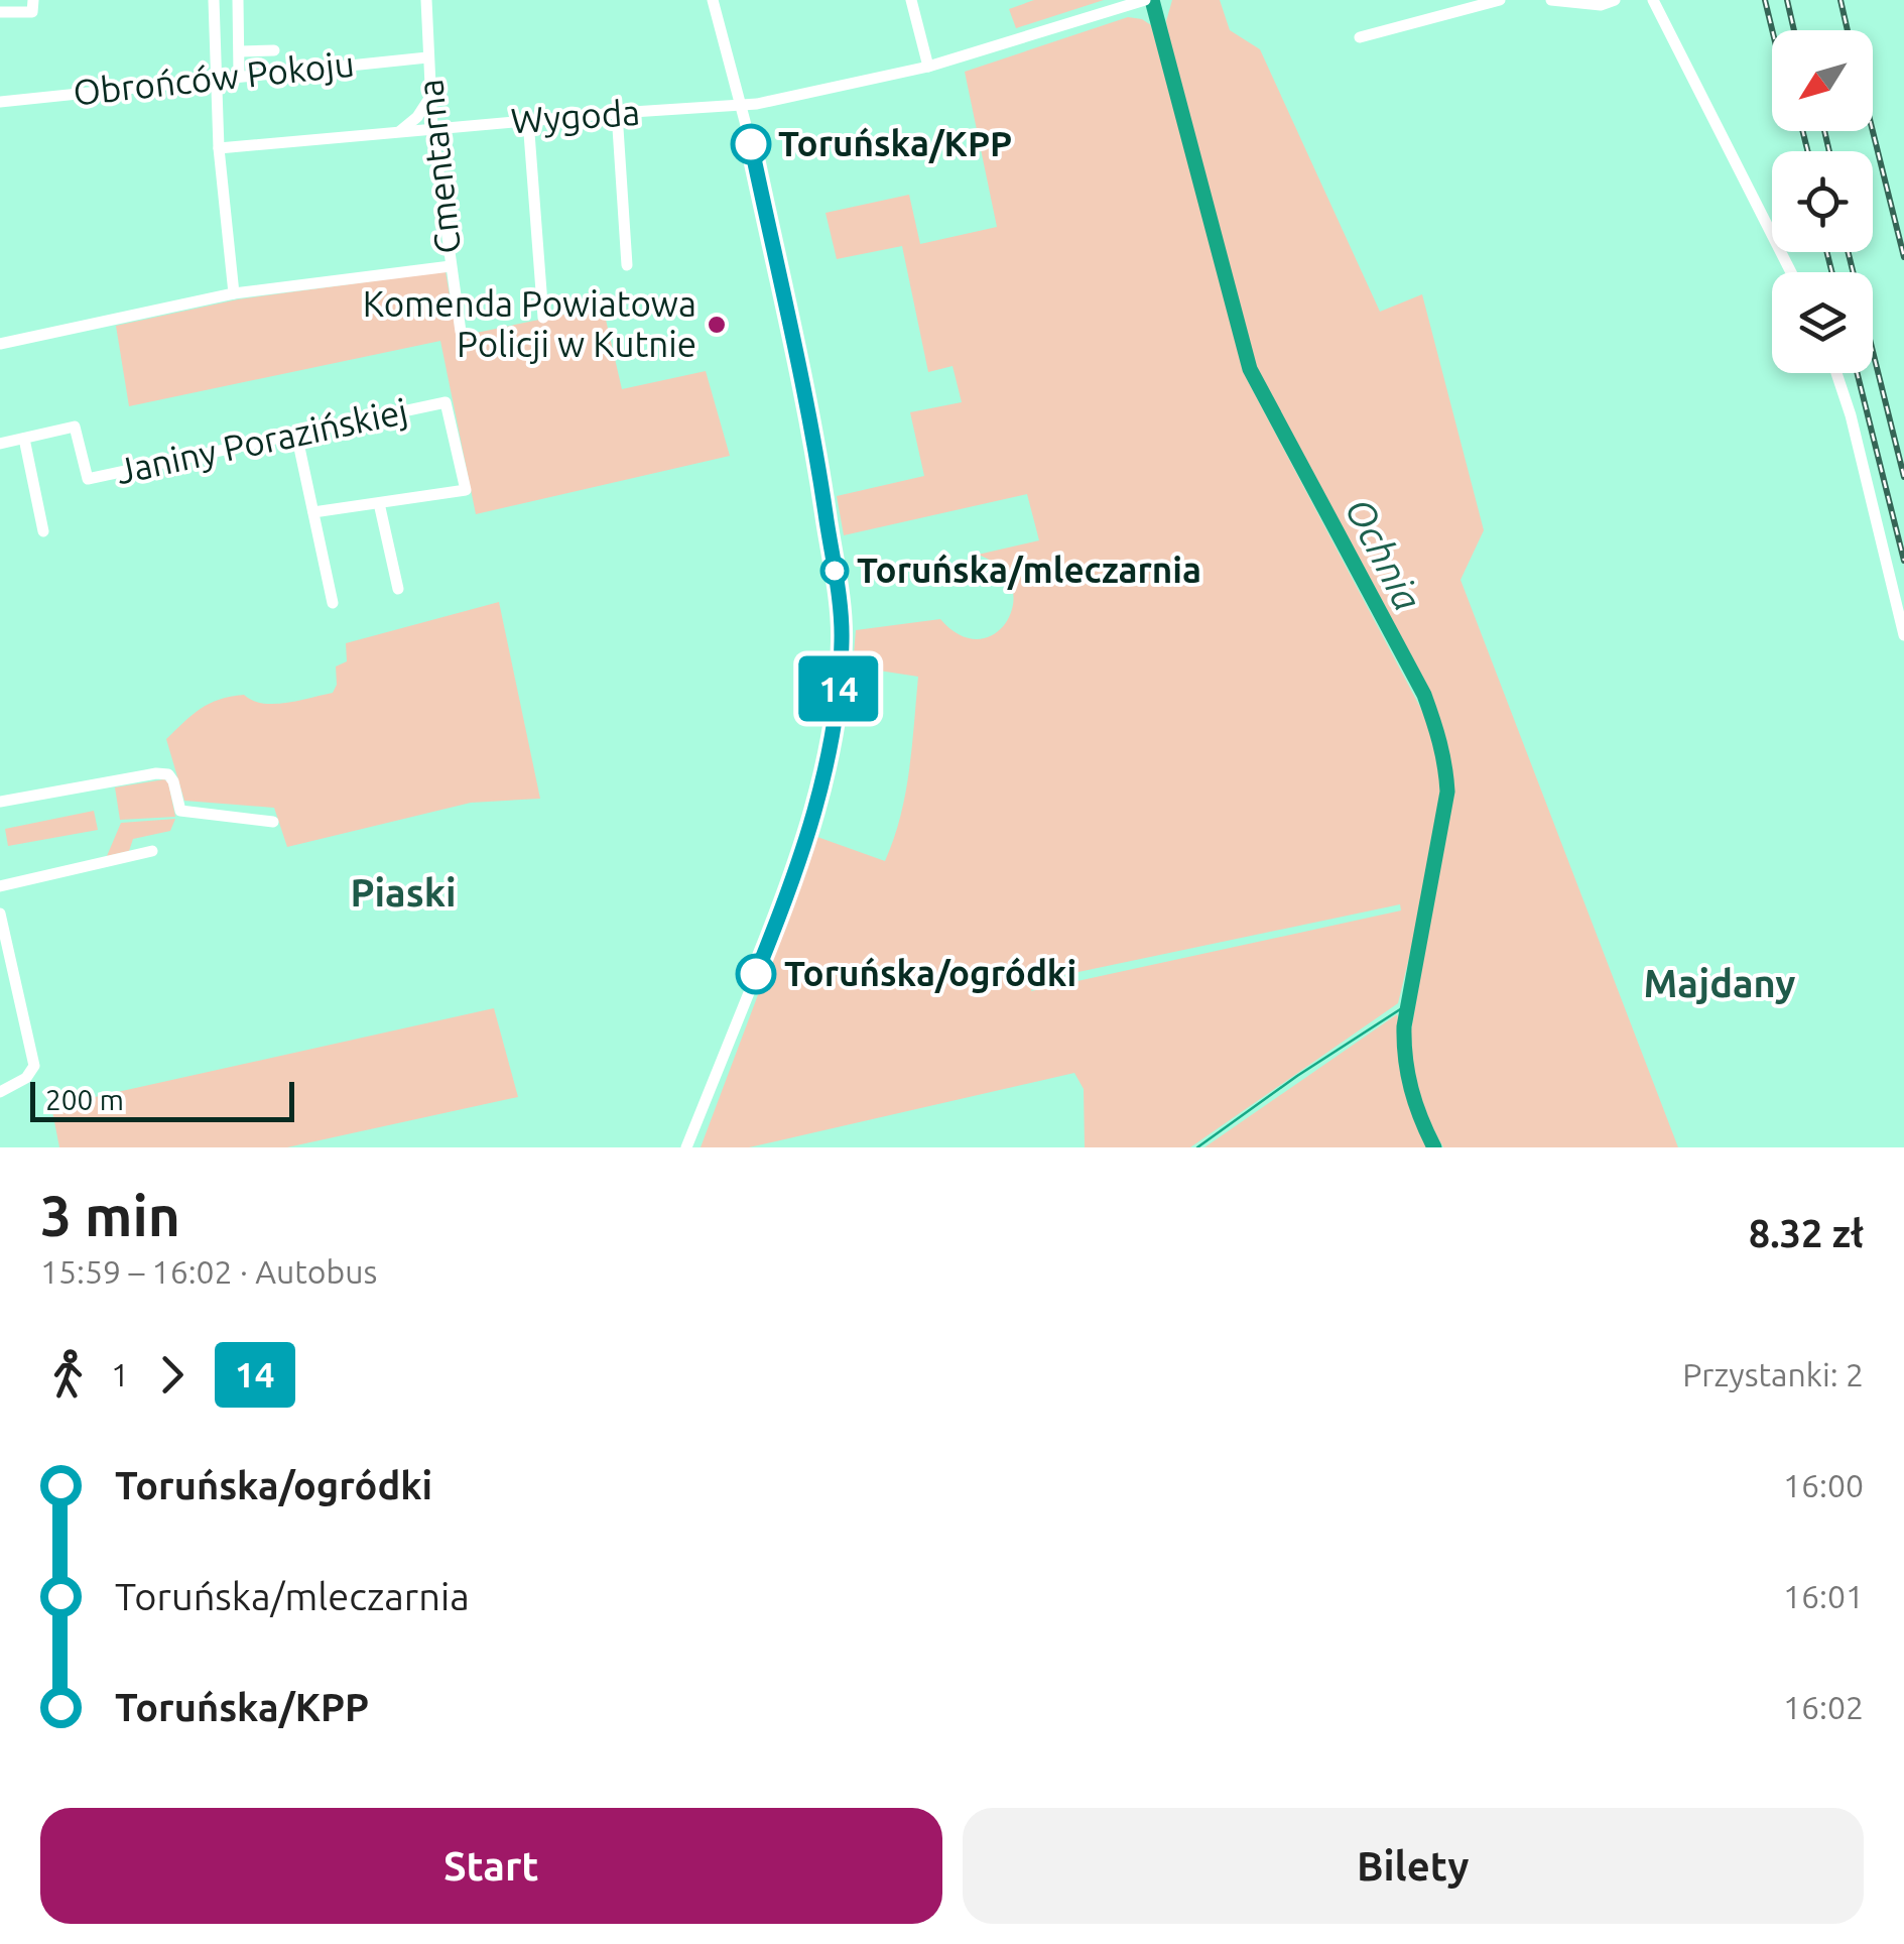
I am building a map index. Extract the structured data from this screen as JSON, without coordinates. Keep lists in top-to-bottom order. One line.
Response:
{"streets":{"street":["Obrońców Pokoju","Wygoda","Cmentarna","Janiny Porazińskiej"]},"crossings":[["Obrońców Pokoju","Cmentarna"],["Wygoda","Cmentarna"]],"districts":["Piaski","Majdany"],"water":["Ochnia"],"places":["Toruńska/KPP","Komenda Powiatowa Policji w Kutnie","Toruńska/mleczarnia","Toruńska/ogródki"],"lines":["bus line 14"],"scale_bar":"200 m","north":"bottom left","page":{"on_map":"14","scale":"200 m","heading":["3 min","15:59 – 16:02 · Autobus","8.32 zł"],"legs":["1","14","Przystanki: 2"],"list":[{"name":"Toruńska/ogródki","value":"16:00"},{"name":"Toruńska/mleczarnia","value":"16:01"},{"name":"Toruńska/KPP","value":"16:02"}],"buttons":["Start","Bilety"]}}
